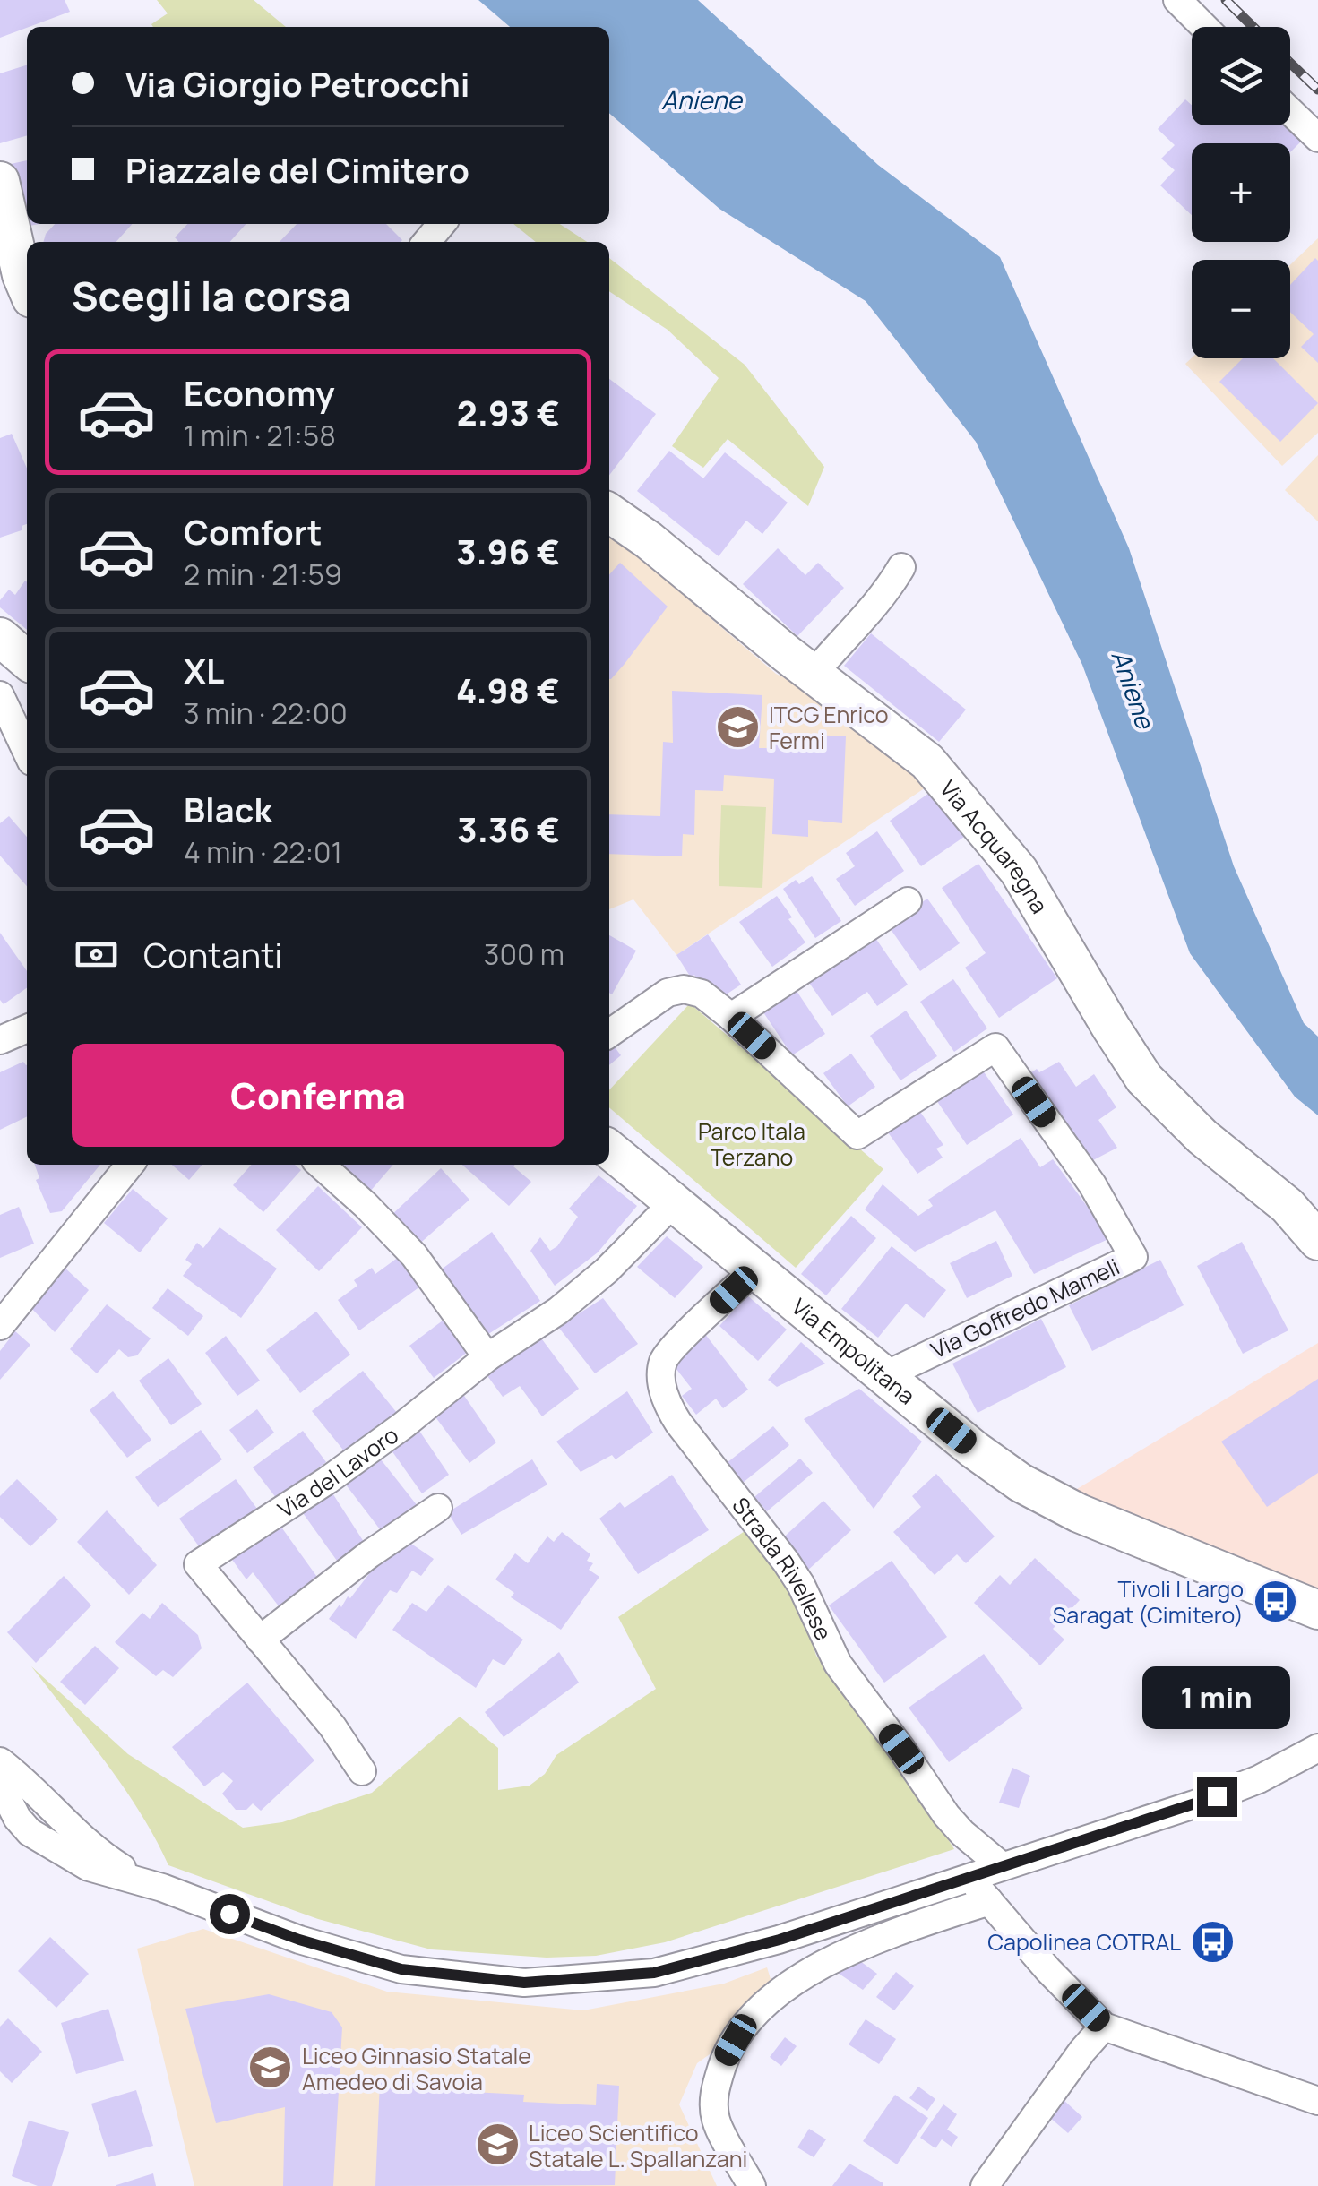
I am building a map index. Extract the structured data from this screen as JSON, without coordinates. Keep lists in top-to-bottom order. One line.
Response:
{"streets":{"main road":["Via Acquaregna","Via Empolitana"],"street":["Via Goffredo Mameli","Via del Lavoro","Strada Rivellese"]},"crossings":[["Via Goffredo Mameli","Via Empolitana"],["Via Empolitana","Via del Lavoro"],["Via Empolitana","Strada Rivellese"]],"water":["Aniene"],"parks":["Parco Itala Terzano"],"places":{"school or university":["ITCG Enrico Fermi","Liceo Ginnasio Statale Amedeo di Savoia","Liceo Scientifico Statale L. Spallanzani"],"bus stop":["Tivoli | Largo Saragat (Cimitero)","Capolinea COTRAL"]},"page":{"map_buttons":["+","−"],"banner":["Via Giorgio Petrocchi","Piazzale del Cimitero"],"heading":"Scegli la corsa","list":[{"name":"Economy","note":"1 min · 21:58","value":"2.93 €"},{"name":"Comfort","note":"2 min · 21:59","value":"3.96 €"},{"name":"XL","note":"3 min · 22:00","value":"4.98 €"},{"name":"Black","note":"4 min · 22:01","value":"3.36 €"}],"pay":["Contanti","300 m"],"buttons":"Conferma","bubble":"1 min"}}
